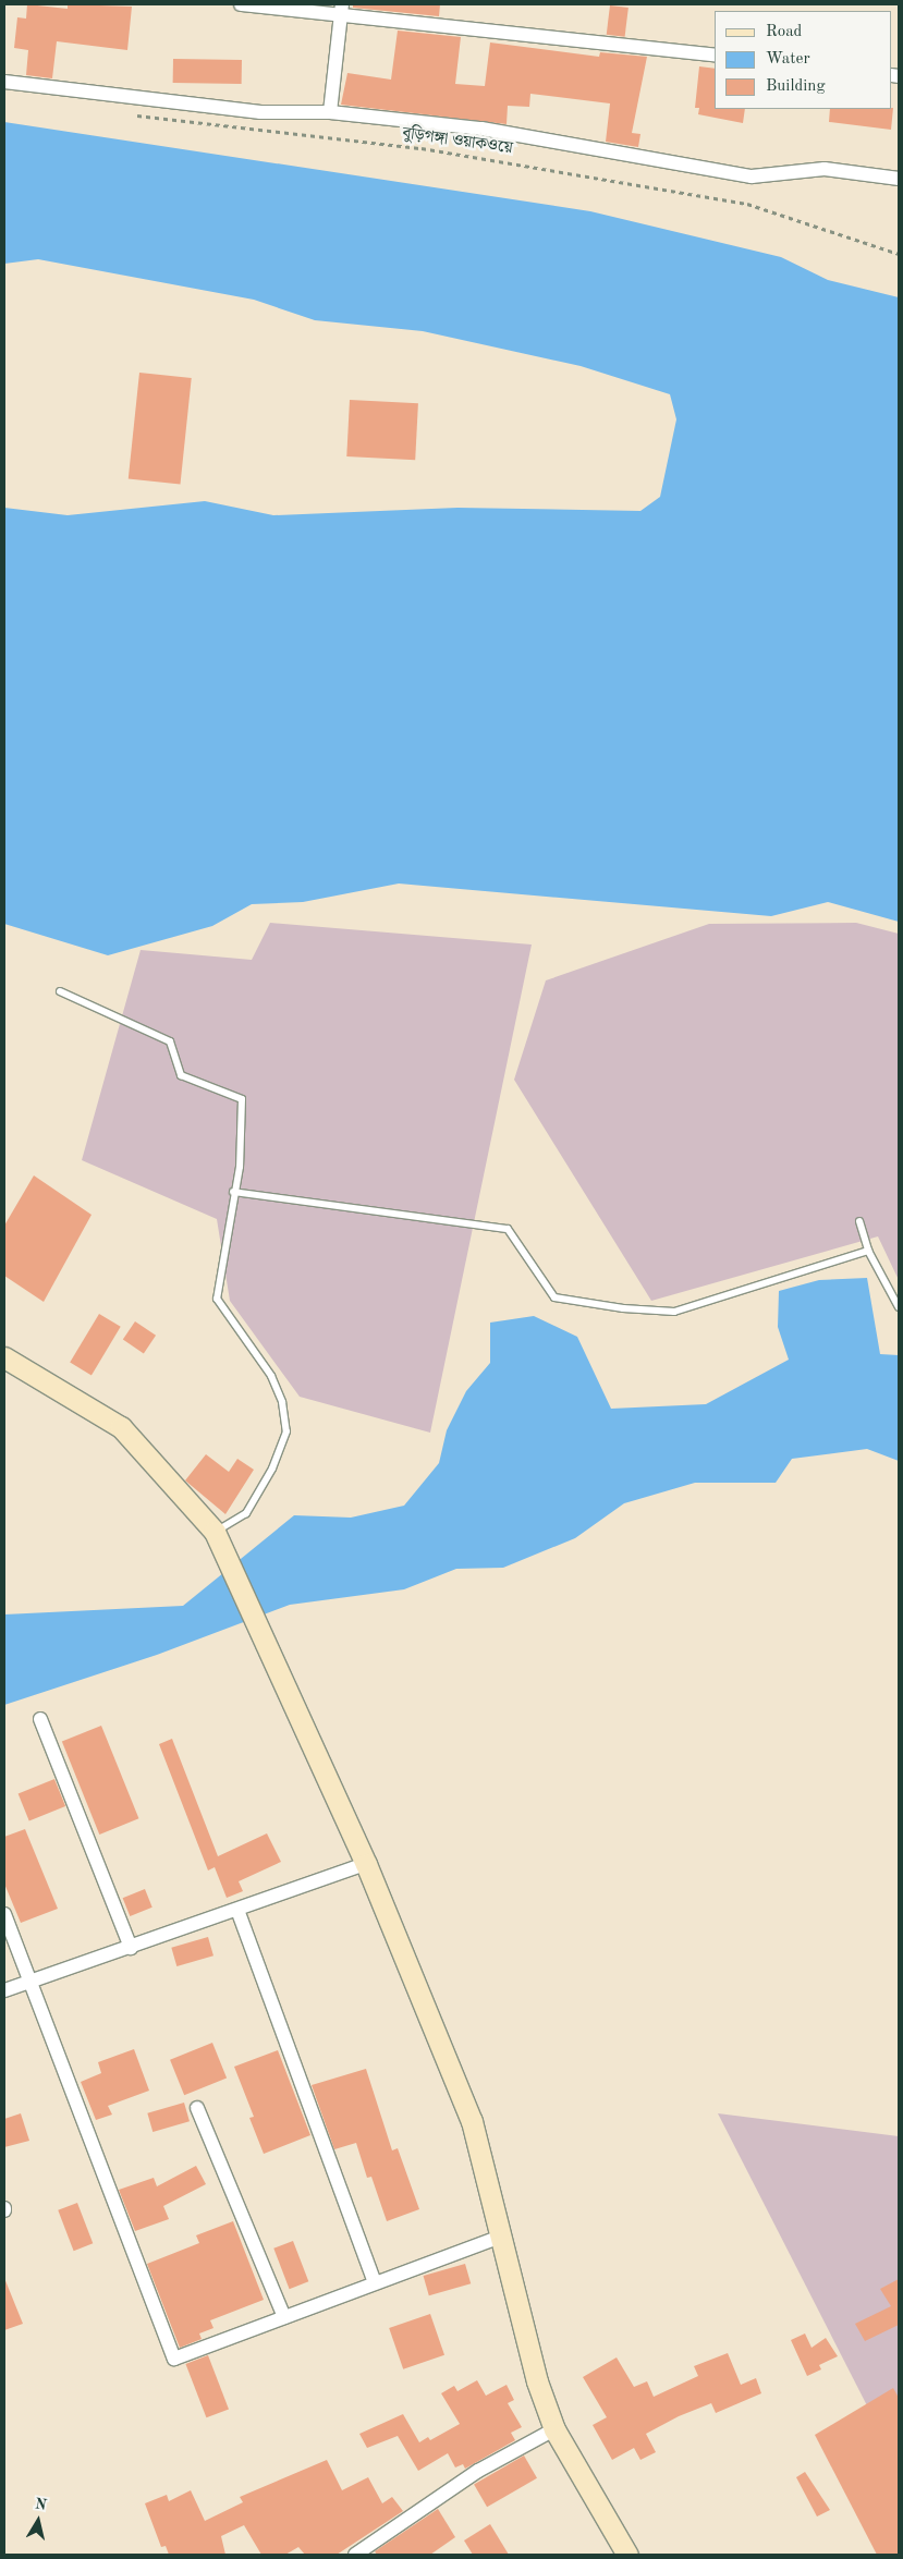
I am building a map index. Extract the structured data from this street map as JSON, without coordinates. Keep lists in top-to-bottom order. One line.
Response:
{"streets":{"path":["বুড়িগঙ্গা ওয়াকওয়ে"]},"legend":["Road","Water","Building"],"north":"top"}
